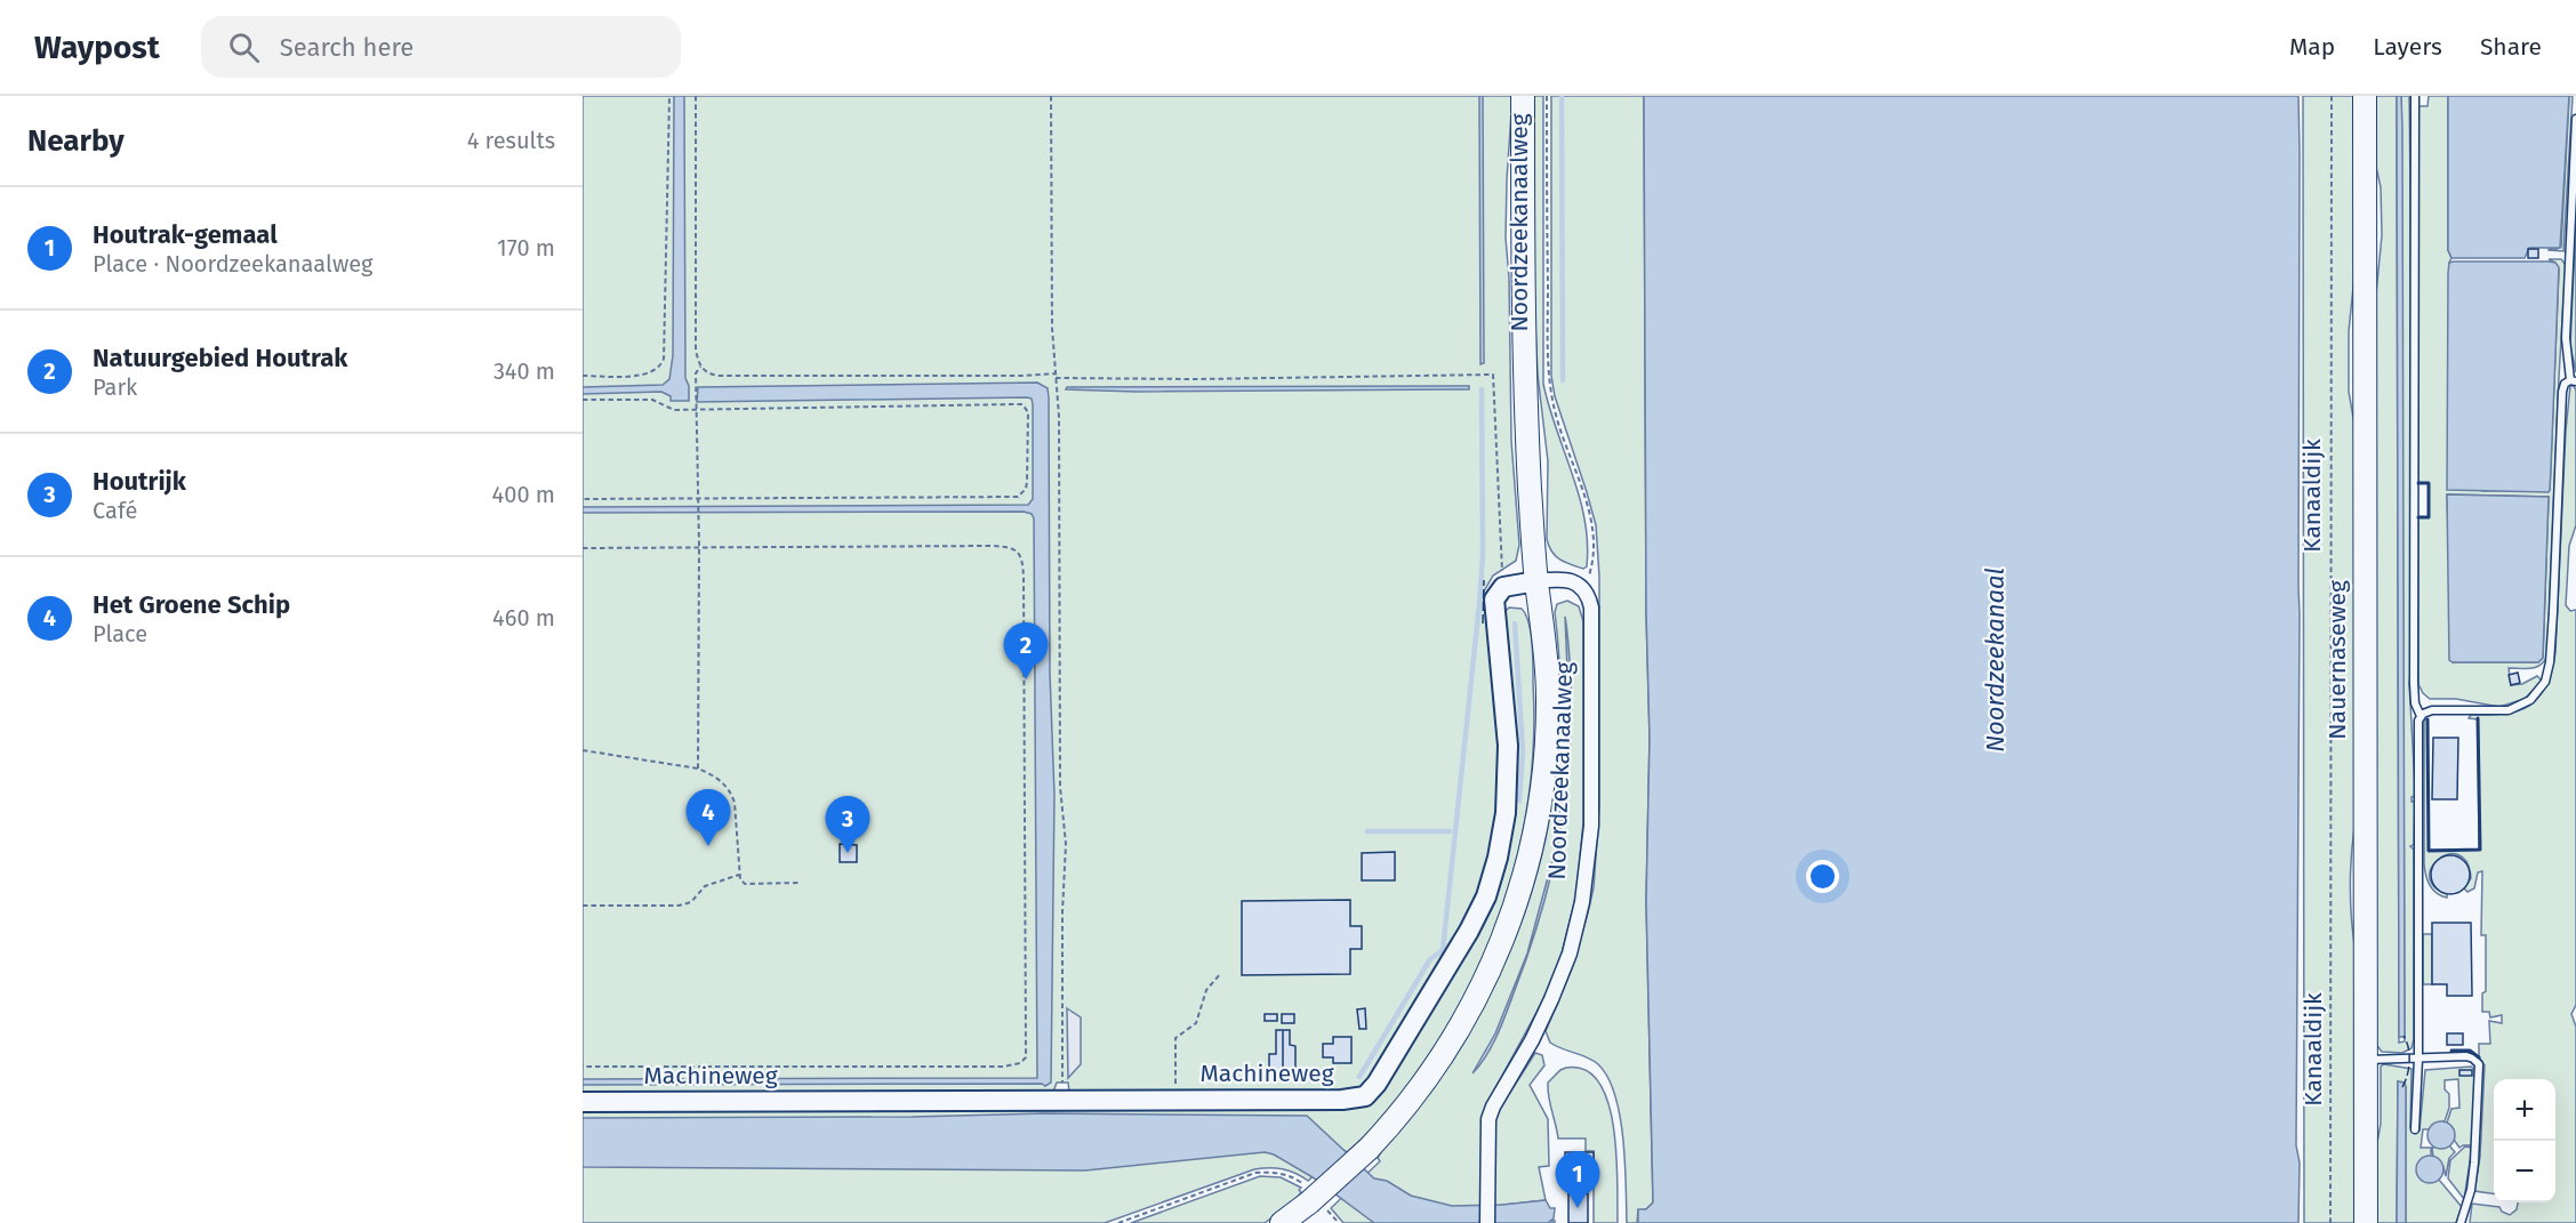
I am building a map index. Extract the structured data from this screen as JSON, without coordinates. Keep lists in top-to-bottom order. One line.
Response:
{"streets":{"main road":["Noordzeekanaalweg","Nauernaseweg"],"street":["Machineweg"],"path":["Kanaaldijk"]},"water":["Noordzeekanaal"],"page":{"header":"Waypost","search":"Search here","nav":["Map","Layers","Share"],"heading":["Nearby","4 results"],"list":[{"mark":"1","name":"Houtrak-gemaal","note":"Place · Noordzeekanaalweg","value":"170 m"},{"mark":"2","name":"Natuurgebied Houtrak","note":"Park","value":"340 m"},{"mark":"3","name":"Houtrijk","note":"Café","value":"400 m"},{"mark":"4","name":"Het Groene Schip","note":"Place","value":"460 m"}],"pins":["2","4","3","1"],"map_buttons":["+","−"]}}
